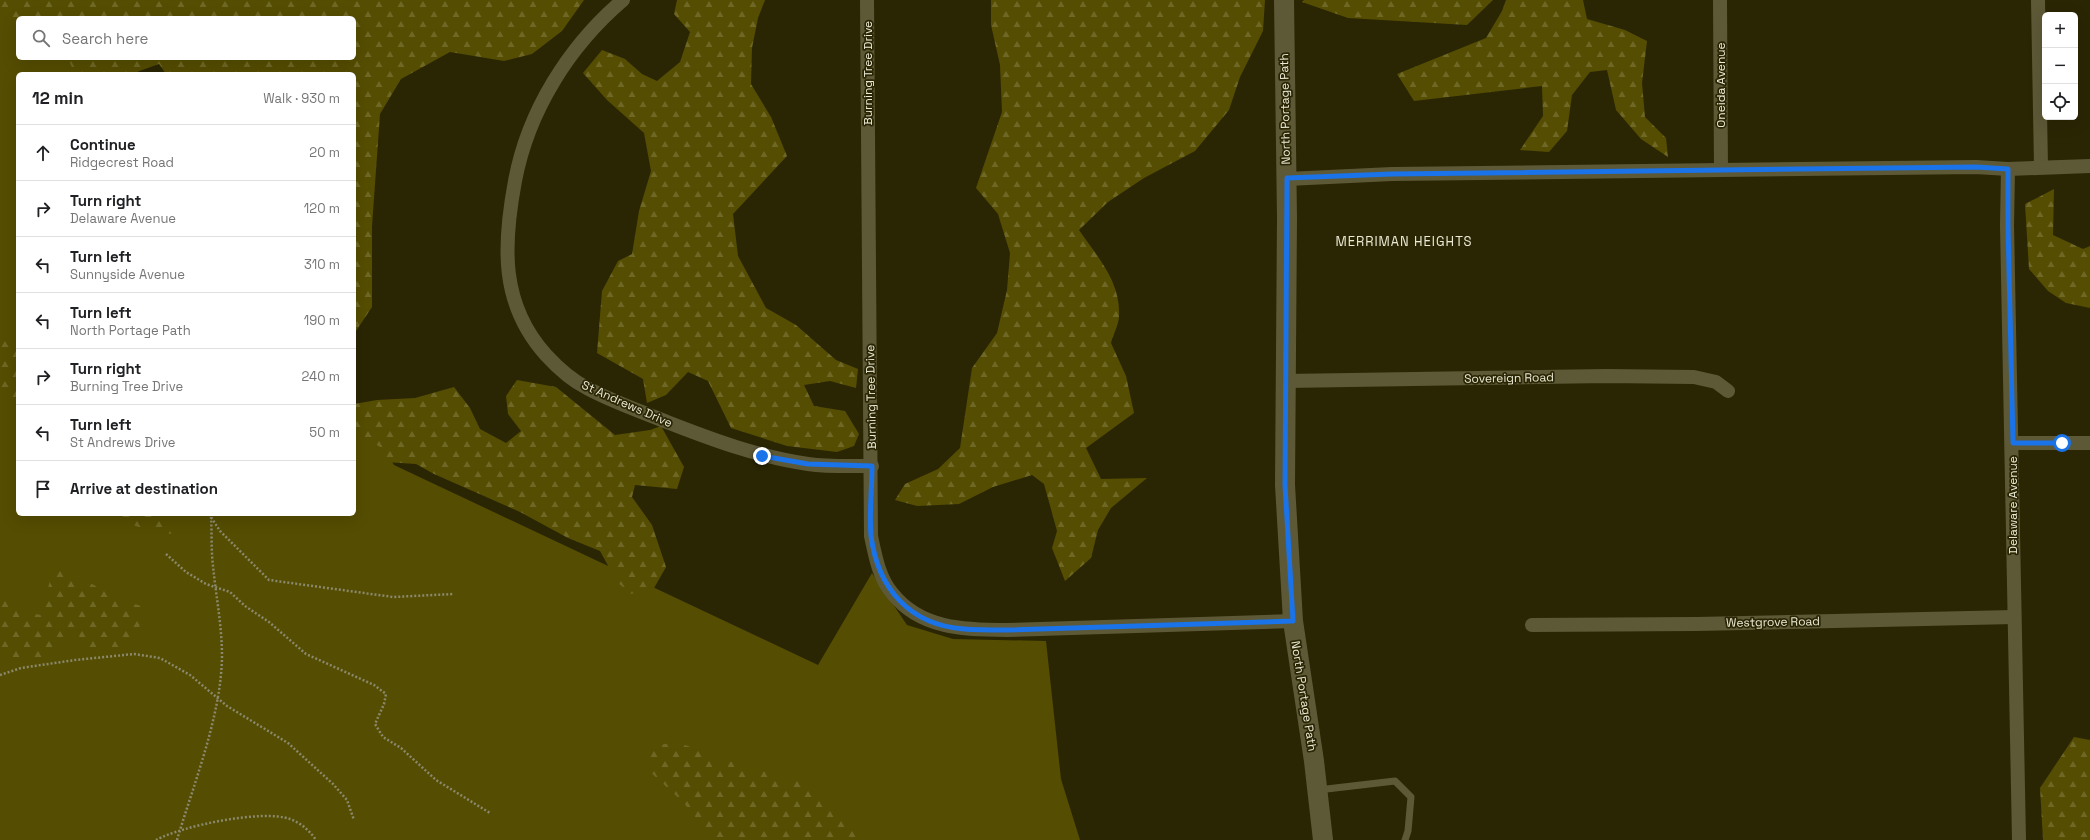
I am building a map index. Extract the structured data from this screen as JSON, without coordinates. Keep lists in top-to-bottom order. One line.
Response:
{"streets":{"main road":["North Portage Path"],"street":["Burning Tree Drive","Oneida Avenue","Sovereign Road","St Andrews Drive","Delaware Avenue","Westgrove Road"]},"crossings":[["Burning Tree Drive","North Portage Path"],["Burning Tree Drive","St Andrews Drive"],["North Portage Path","Sovereign Road"],["Delaware Avenue","Westgrove Road"]],"districts":["MERRIMAN HEIGHTS"],"page":{"map_buttons":["+","−"],"search":"Search here","heading":["12 min","Walk · 930 m"],"list":[["Continue","Ridgecrest Road","20 m"],["Turn right","Delaware Avenue","120 m"],["Turn left","Sunnyside Avenue","310 m"],["Turn left","North Portage Path","190 m"],["Turn right","Burning Tree Drive","240 m"],["Turn left","St Andrews Drive","50 m"],"Arrive at destination"]}}
